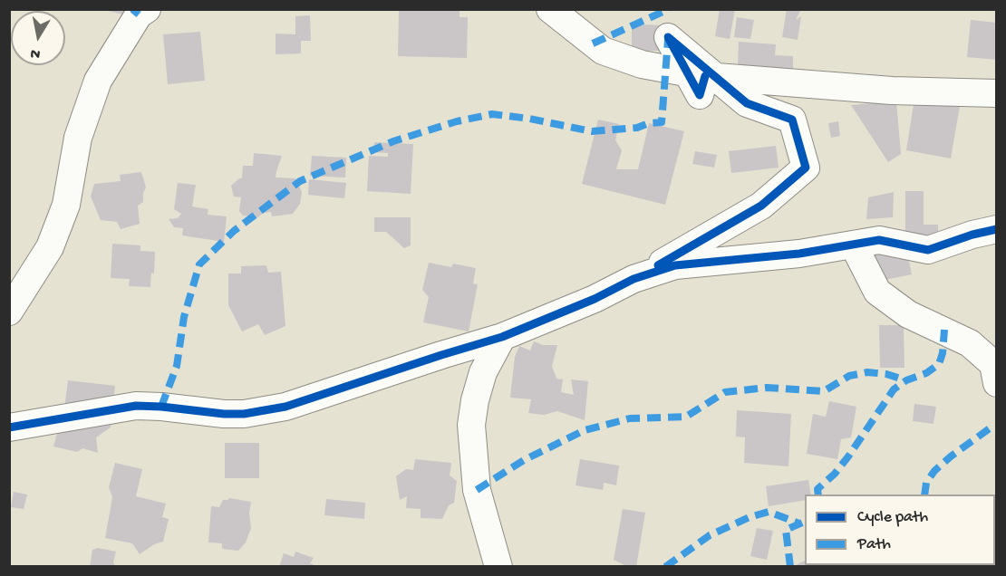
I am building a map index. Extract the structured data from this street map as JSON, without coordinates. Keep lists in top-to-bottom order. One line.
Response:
{"legend":["Cycle path","Path"],"north":"bottom"}
